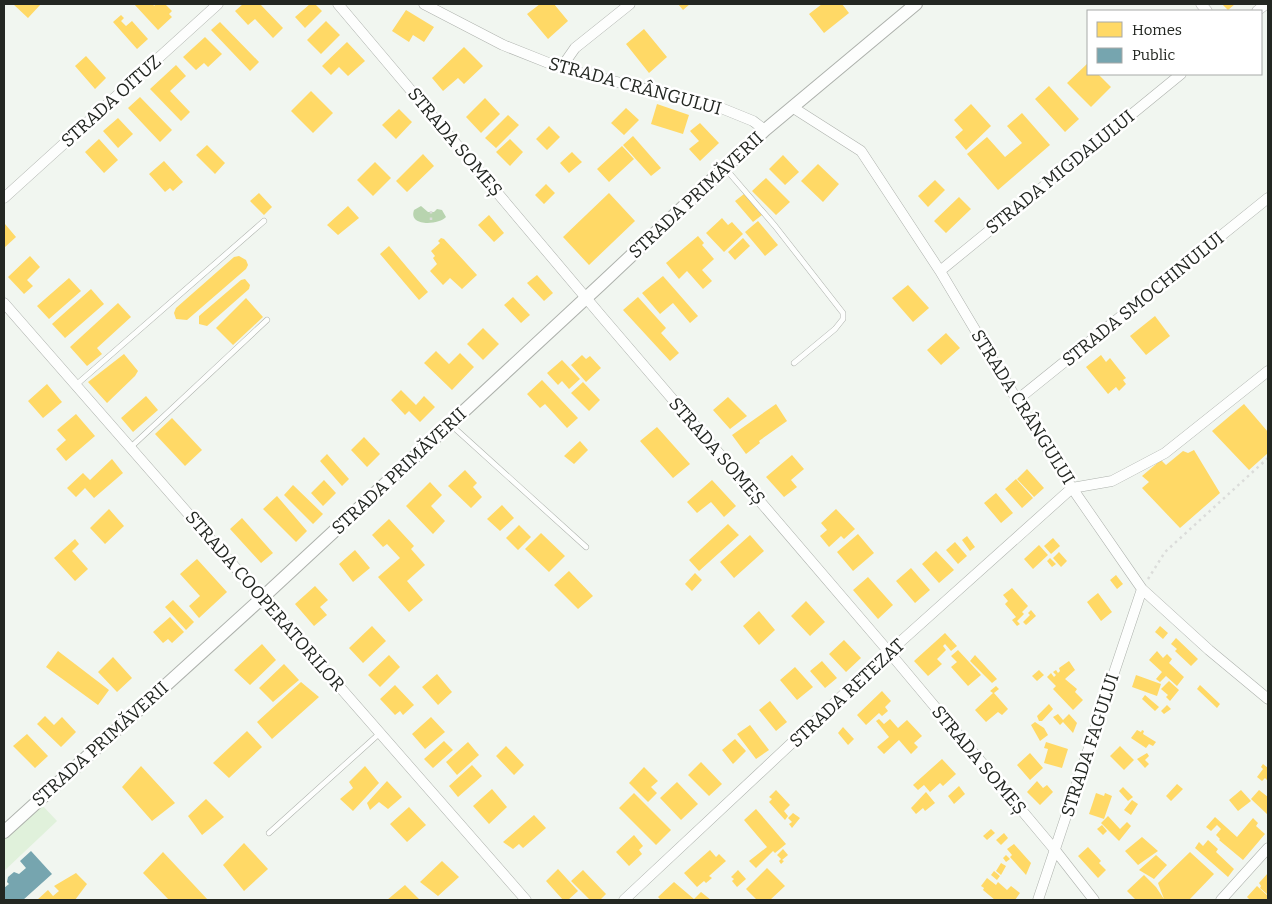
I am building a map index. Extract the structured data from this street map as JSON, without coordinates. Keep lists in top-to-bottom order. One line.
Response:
{"streets":{"street":["STRADA CRÂNGULUI","STRADA OITUZ","STRADA SOMEȘ","STRADA MIGDALULUI","STRADA PRIMĂVERII","STRADA SMOCHINULUI","STRADA COOPERATORILOR","STRADA RETEZAT","STRADA FAGULUI"]},"crossings":[["STRADA CRÂNGULUI","STRADA MIGDALULUI"],["STRADA CRÂNGULUI","STRADA PRIMĂVERII"],["STRADA CRÂNGULUI","STRADA SMOCHINULUI"],["STRADA CRÂNGULUI","STRADA RETEZAT"],["STRADA CRÂNGULUI","STRADA FAGULUI"],["STRADA SOMEȘ","STRADA PRIMĂVERII"],["STRADA SOMEȘ","STRADA RETEZAT"],["STRADA SOMEȘ","STRADA FAGULUI"],["STRADA PRIMĂVERII","STRADA COOPERATORILOR"]],"legend":["Homes","Public"]}
